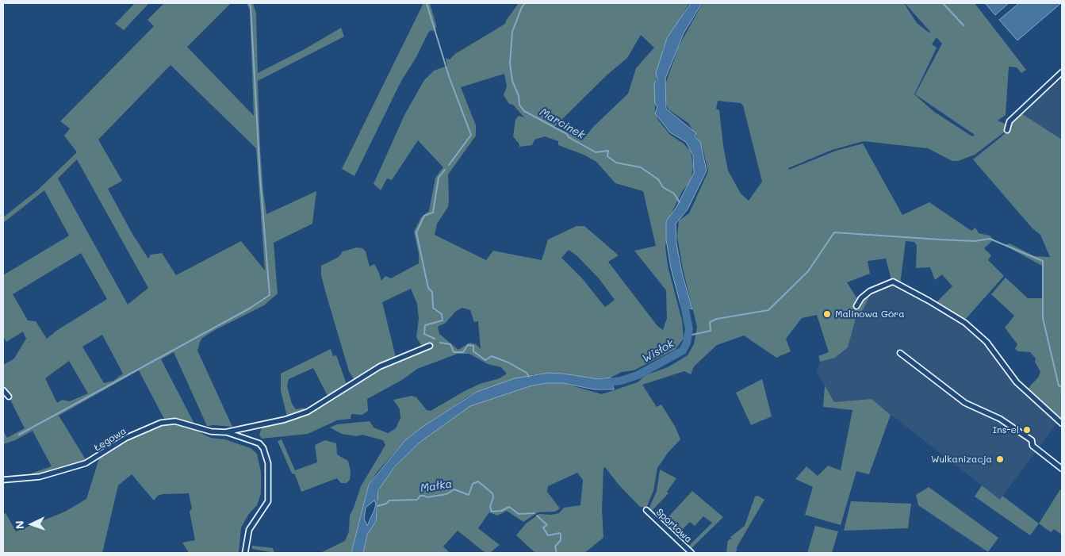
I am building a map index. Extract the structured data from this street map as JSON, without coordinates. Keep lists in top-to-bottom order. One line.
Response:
{"streets":{"street":["Łęgowa","Sportowa"]},"water":["Marcinek","Wisłok","Małka"],"places":["Malinowa Góra","Ins-el","Wulkanizacja"],"north":"left"}
